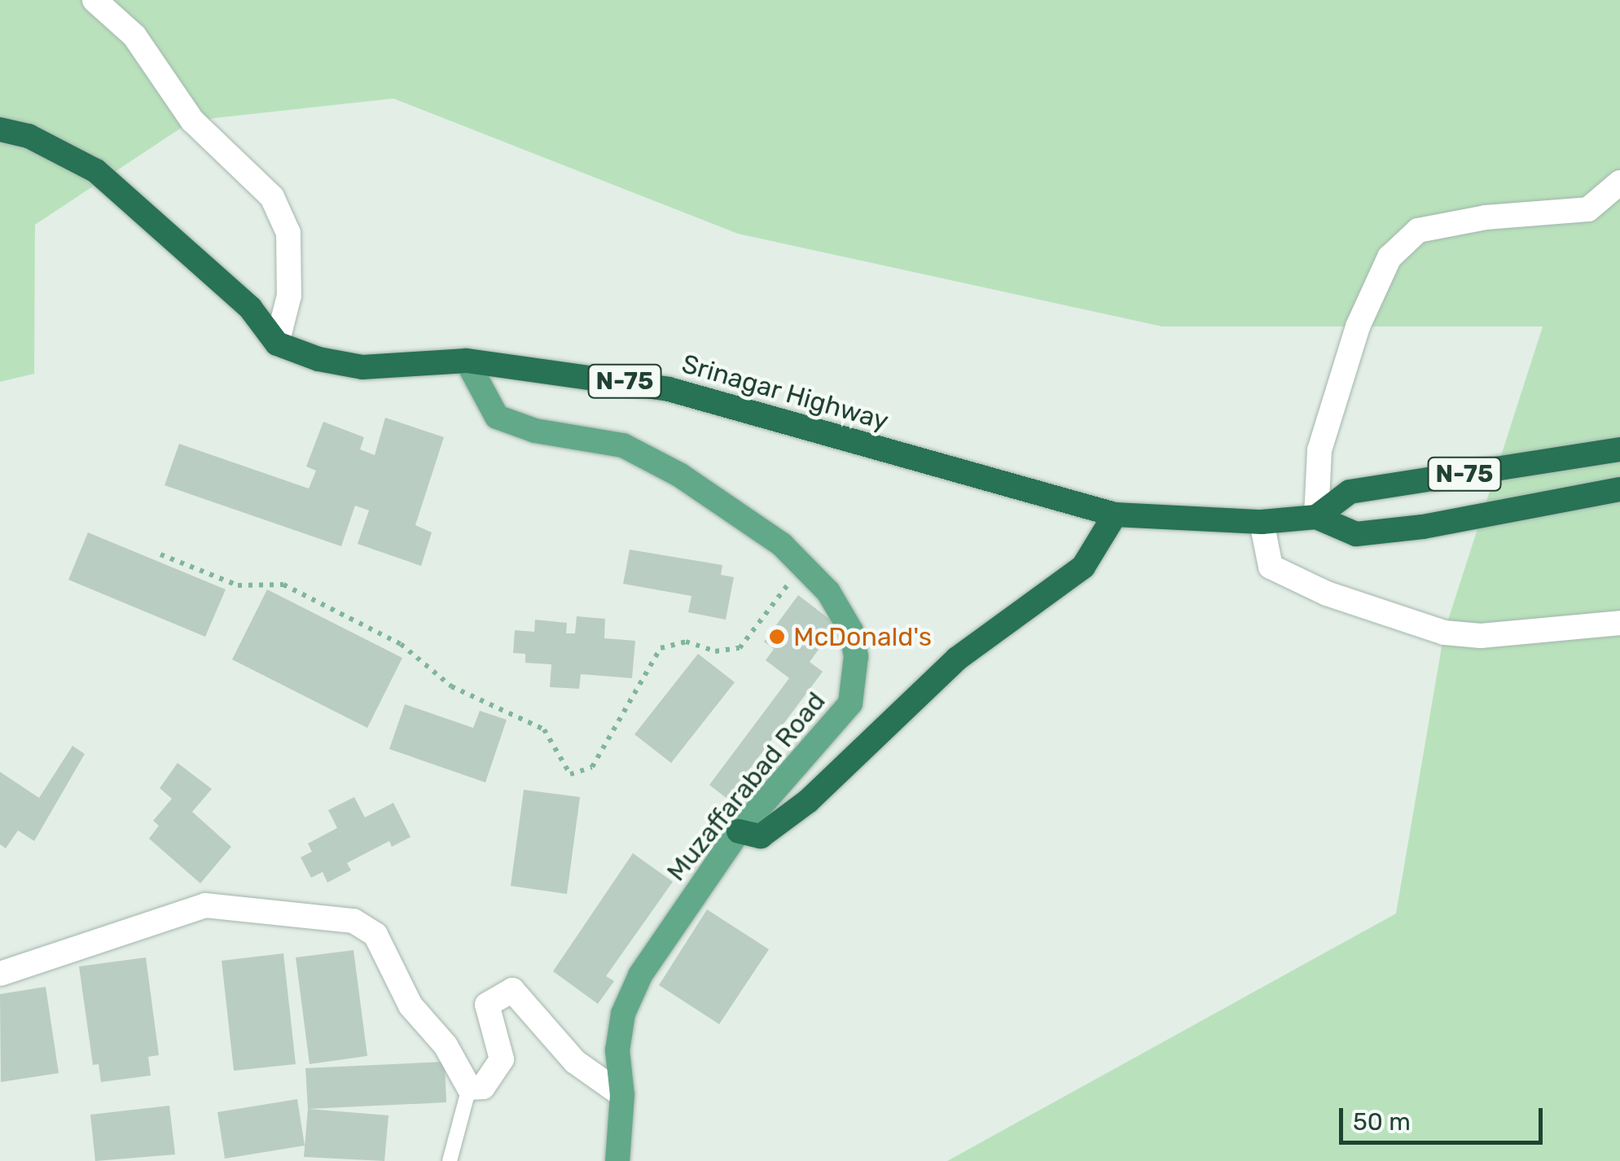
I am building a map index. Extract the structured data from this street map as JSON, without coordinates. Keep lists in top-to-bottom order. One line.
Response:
{"streets":{"highway":["N-75","Srinagar Highway"],"main road":["Muzaffarabad Road"]},"crossings":[["N-75","Srinagar Highway"],["Srinagar Highway","Muzaffarabad Road"]],"places":["McDonald's"],"scale_bar":"50 m"}
